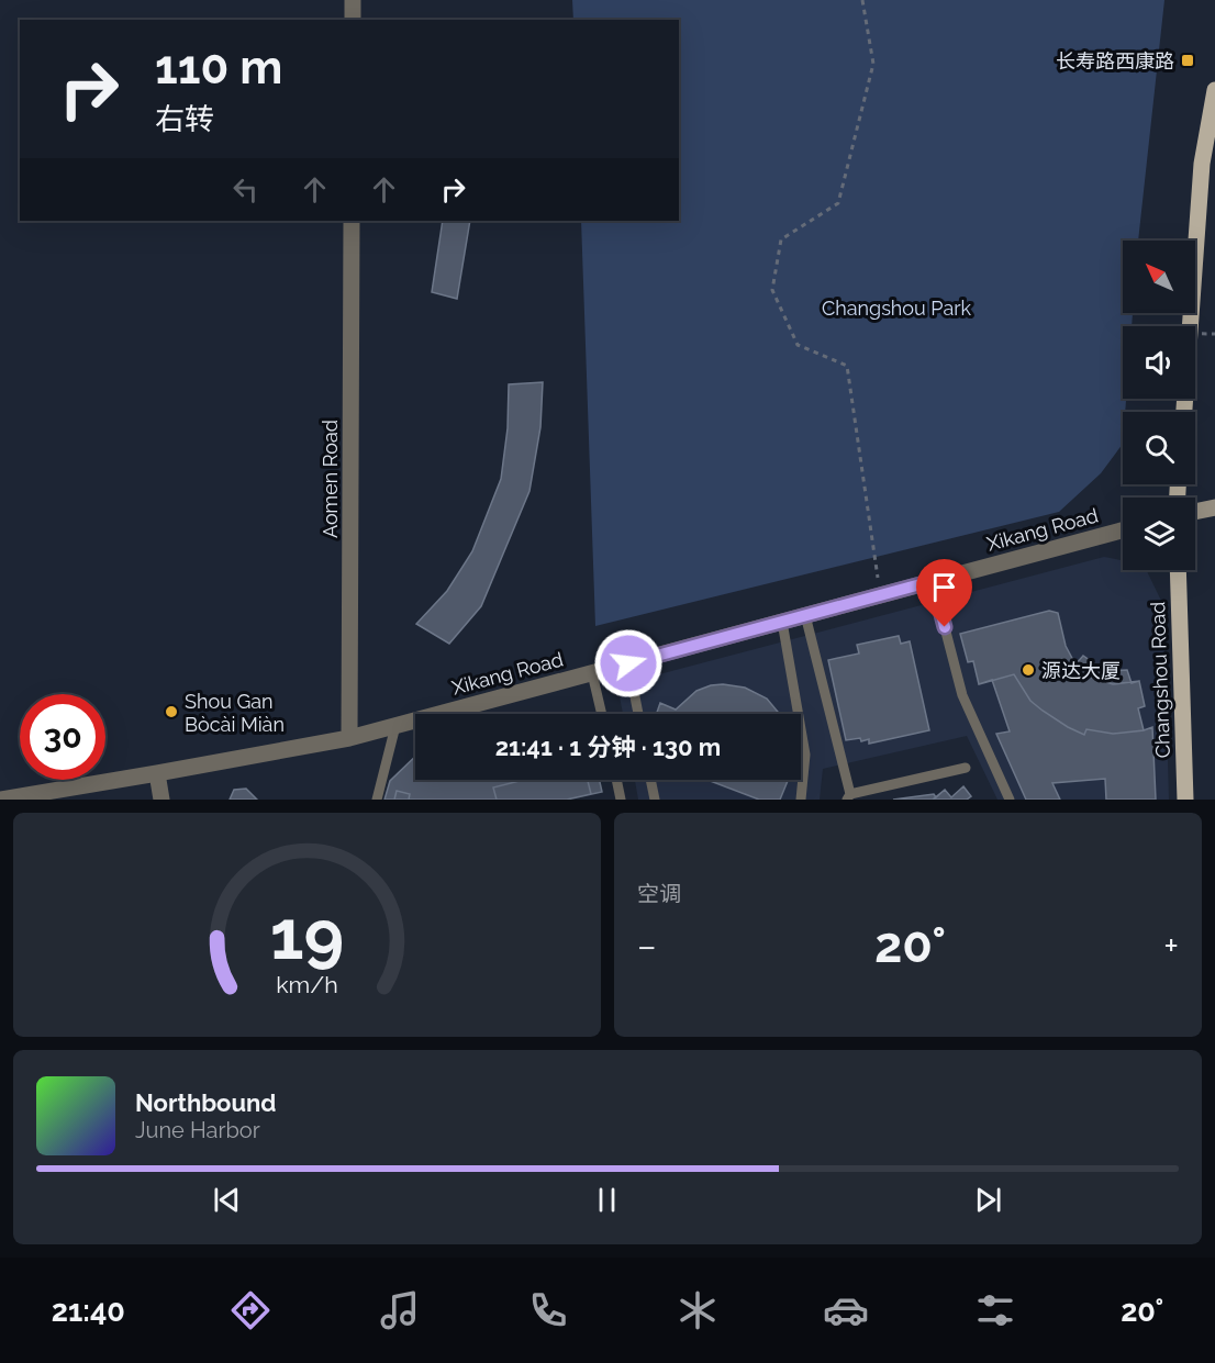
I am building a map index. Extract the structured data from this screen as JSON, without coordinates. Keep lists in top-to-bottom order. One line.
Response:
{"streets":{"main road":["Changshou Road"],"street":["Aomen Road","Xikang Road"]},"crossings":[["Aomen Road","Xikang Road"]],"parks":["Changshou Park"],"places":{"transit":["长寿路西康路"],"other":["源达大厦","Shou Gan Bòcài Miàn"]},"north":"top left","page":{"turn":["110 m","右转"],"limit":"30","trip":"21:41 · 1 分钟 · 130 m","tile":"空调","heat":["−","20°","+"],"song":["Northbound","June Harbor"],"tabs":["21:40","20°"],"gauge":["19","km/h"]}}
